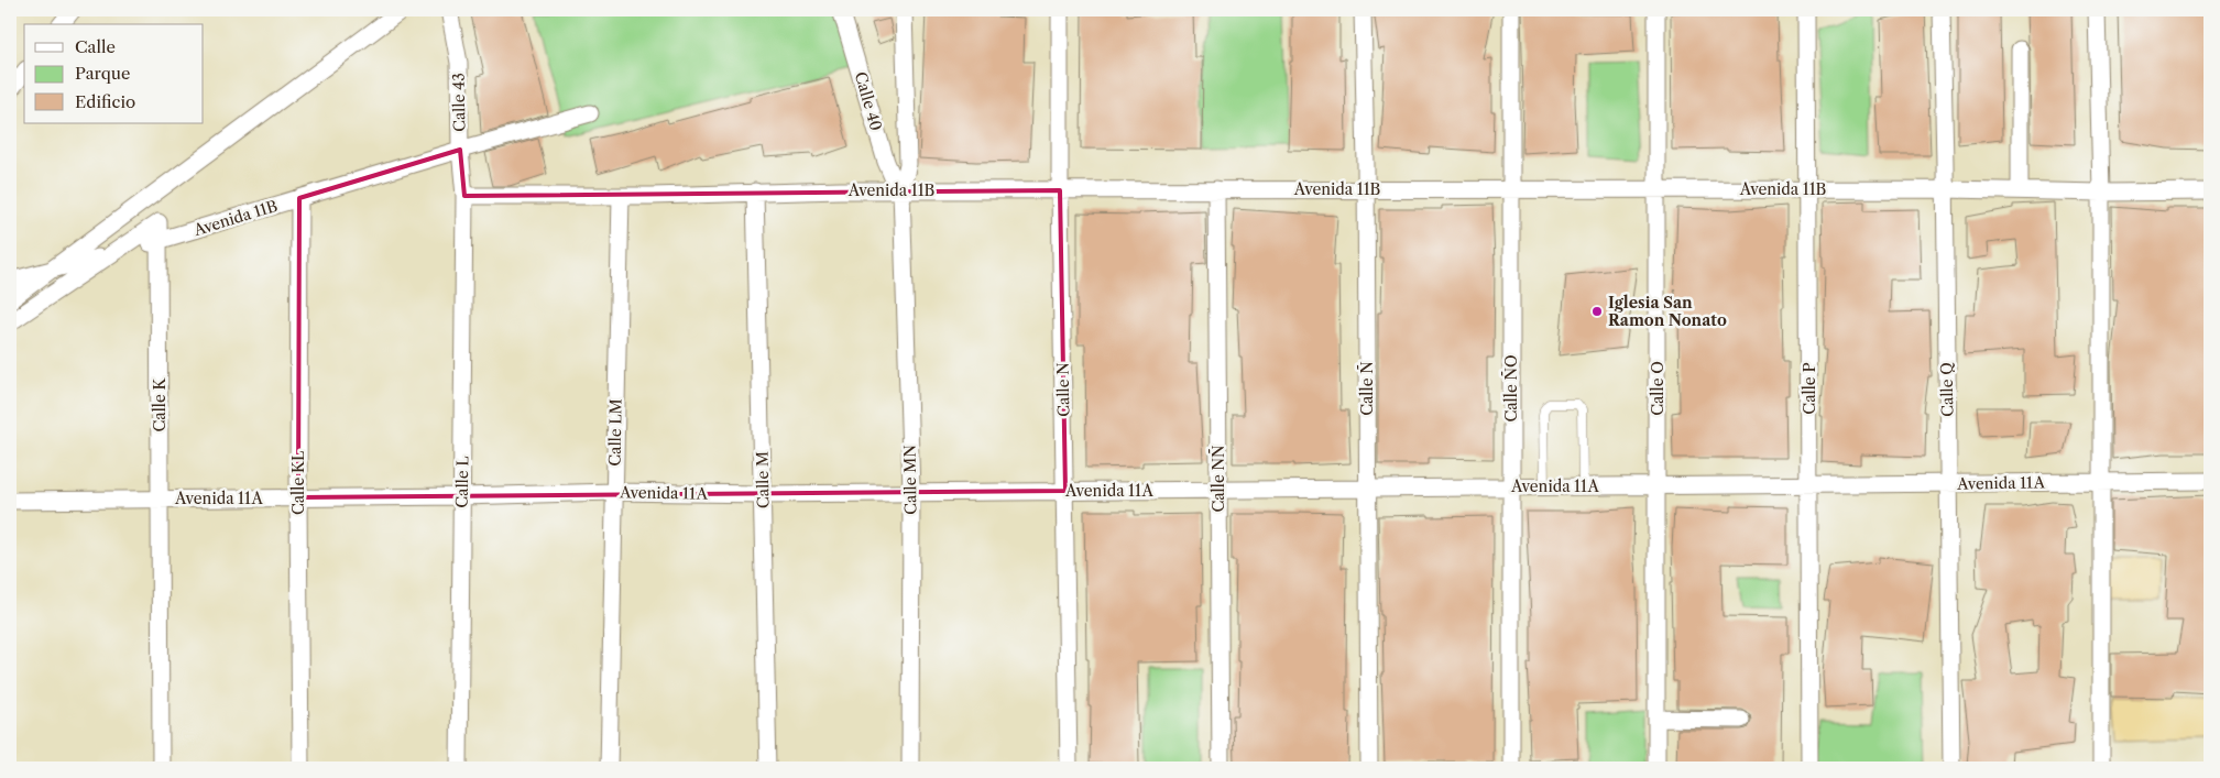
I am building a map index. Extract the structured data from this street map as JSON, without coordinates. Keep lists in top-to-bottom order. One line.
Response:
{"streets":{"street":["Calle 40","Calle 43","Avenida 11B","Calle Ñ","Calle ÑO","Calle O","Calle P","Calle N","Calle Q","Calle K","Calle LM","Calle NÑ","Calle M","Calle MN","Calle L","Calle KL","Avenida 11A"]},"crossings":[["Calle 40","Avenida 11B"],["Calle 40","Calle MN"],["Calle 43","Avenida 11B"],["Calle 43","Calle L"],["Avenida 11B","Calle Ñ"],["Avenida 11B","Calle ÑO"],["Avenida 11B","Calle O"],["Avenida 11B","Calle P"],["Avenida 11B","Calle N"],["Avenida 11B","Calle Q"],["Avenida 11B","Calle K"],["Avenida 11B","Calle LM"],["Avenida 11B","Calle NÑ"],["Avenida 11B","Calle M"],["Avenida 11B","Calle MN"],["Avenida 11B","Calle L"],["Avenida 11B","Calle KL"],["Calle Ñ","Avenida 11A"],["Calle ÑO","Avenida 11A"],["Calle O","Avenida 11A"],["Calle P","Avenida 11A"],["Calle N","Avenida 11A"],["Calle Q","Avenida 11A"],["Calle K","Avenida 11A"],["Calle LM","Avenida 11A"],["Calle NÑ","Avenida 11A"],["Calle M","Avenida 11A"],["Calle MN","Avenida 11A"],["Calle L","Avenida 11A"],["Calle KL","Avenida 11A"]],"places":["Iglesia San Ramon Nonato"],"legend":["Calle","Parque","Edificio"]}
